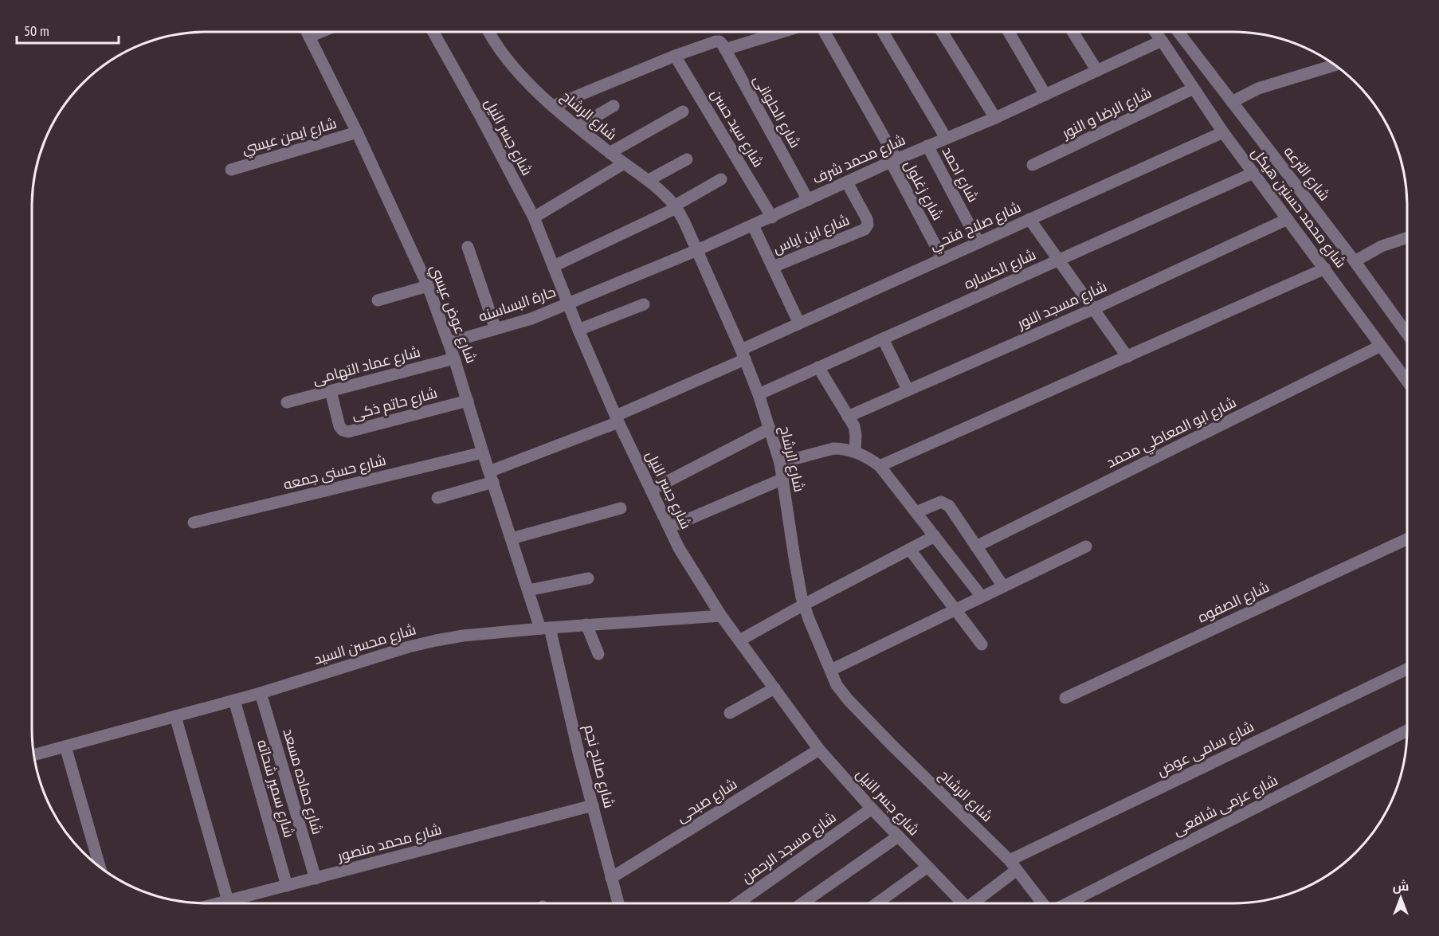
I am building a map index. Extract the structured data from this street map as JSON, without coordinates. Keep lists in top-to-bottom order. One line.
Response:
{"streets":{"street":["شارع الحلوانى","شارع الرضا و النور","شارع الرشاح","شارع سيد حسن","شارع ايمن عيسي","شارع جسر النيل","شارع محمد شرف","شارع الترعه","شارع احمد","شارع زغلول","شارع محمد حسنين هيكل","شارع صلاح فتحي","شارع ابن اياس","شارع الكساره","حارة البساسنه","شارع مسجد النور","شارع عوض عيسي","شارع عماد التهامى","شارع حاتم ذكى","شارع ابو المعاطي محمد","شارع حسنى جمعه","شارع الصفوه","شارع محسن السيد","شارع سامى عوض","شارع صلاح نجم","شارع حماده مسعد","شارع سمير شحاته","شارع صبحى","شارع عزمى شافعى","شارع محمد منصور","شارع مسجد الرحمن"]},"crossings":[["شارع الحلوانى","شارع سيد حسن"],["شارع الحلوانى","شارع محمد شرف"],["شارع الرضا و النور","شارع محمد حسنين هيكل"],["شارع الرشاح","شارع محمد شرف"],["شارع الرشاح","شارع صلاح فتحي"],["شارع الرشاح","شارع الكساره"],["شارع الرشاح","شارع سامى عوض"],["شارع سيد حسن","شارع محمد شرف"],["شارع ايمن عيسي","شارع عوض عيسي"],["شارع جسر النيل","شارع محمد شرف"],["شارع جسر النيل","شارع صلاح فتحي"],["شارع جسر النيل","حارة البساسنه"],["شارع جسر النيل","شارع محسن السيد"],["شارع جسر النيل","شارع صبحى"],["شارع جسر النيل","شارع مسجد الرحمن"],["شارع محمد شرف","شارع احمد"],["شارع محمد شرف","شارع زغلول"],["شارع محمد شرف","شارع محمد حسنين هيكل"],["شارع محمد شرف","شارع ابن اياس"],["شارع محمد شرف","حارة البساسنه"],["شارع احمد","شارع صلاح فتحي"],["شارع زغلول","شارع صلاح فتحي"],["شارع محمد حسنين هيكل","شارع صلاح فتحي"],["شارع محمد حسنين هيكل","شارع الكساره"],["شارع محمد حسنين هيكل","شارع مسجد النور"],["شارع محمد حسنين هيكل","شارع ابو المعاطي محمد"],["شارع صلاح فتحي","شارع عوض عيسي"],["حارة البساسنه","شارع عوض عيسي"],["شارع عوض عيسي","شارع عماد التهامى"],["شارع عوض عيسي","شارع حاتم ذكى"],["شارع عوض عيسي","شارع حسنى جمعه"],["شارع عوض عيسي","شارع محسن السيد"],["شارع عوض عيسي","شارع صلاح نجم"],["شارع عماد التهامى","شارع حاتم ذكى"],["شارع محسن السيد","شارع صلاح نجم"],["شارع محسن السيد","شارع حماده مسعد"],["شارع محسن السيد","شارع سمير شحاته"],["شارع صلاح نجم","شارع صبحى"],["شارع صلاح نجم","شارع محمد منصور"],["شارع حماده مسعد","شارع محمد منصور"],["شارع سمير شحاته","شارع محمد منصور"]],"scale_bar":"50 m","north":"top"}
